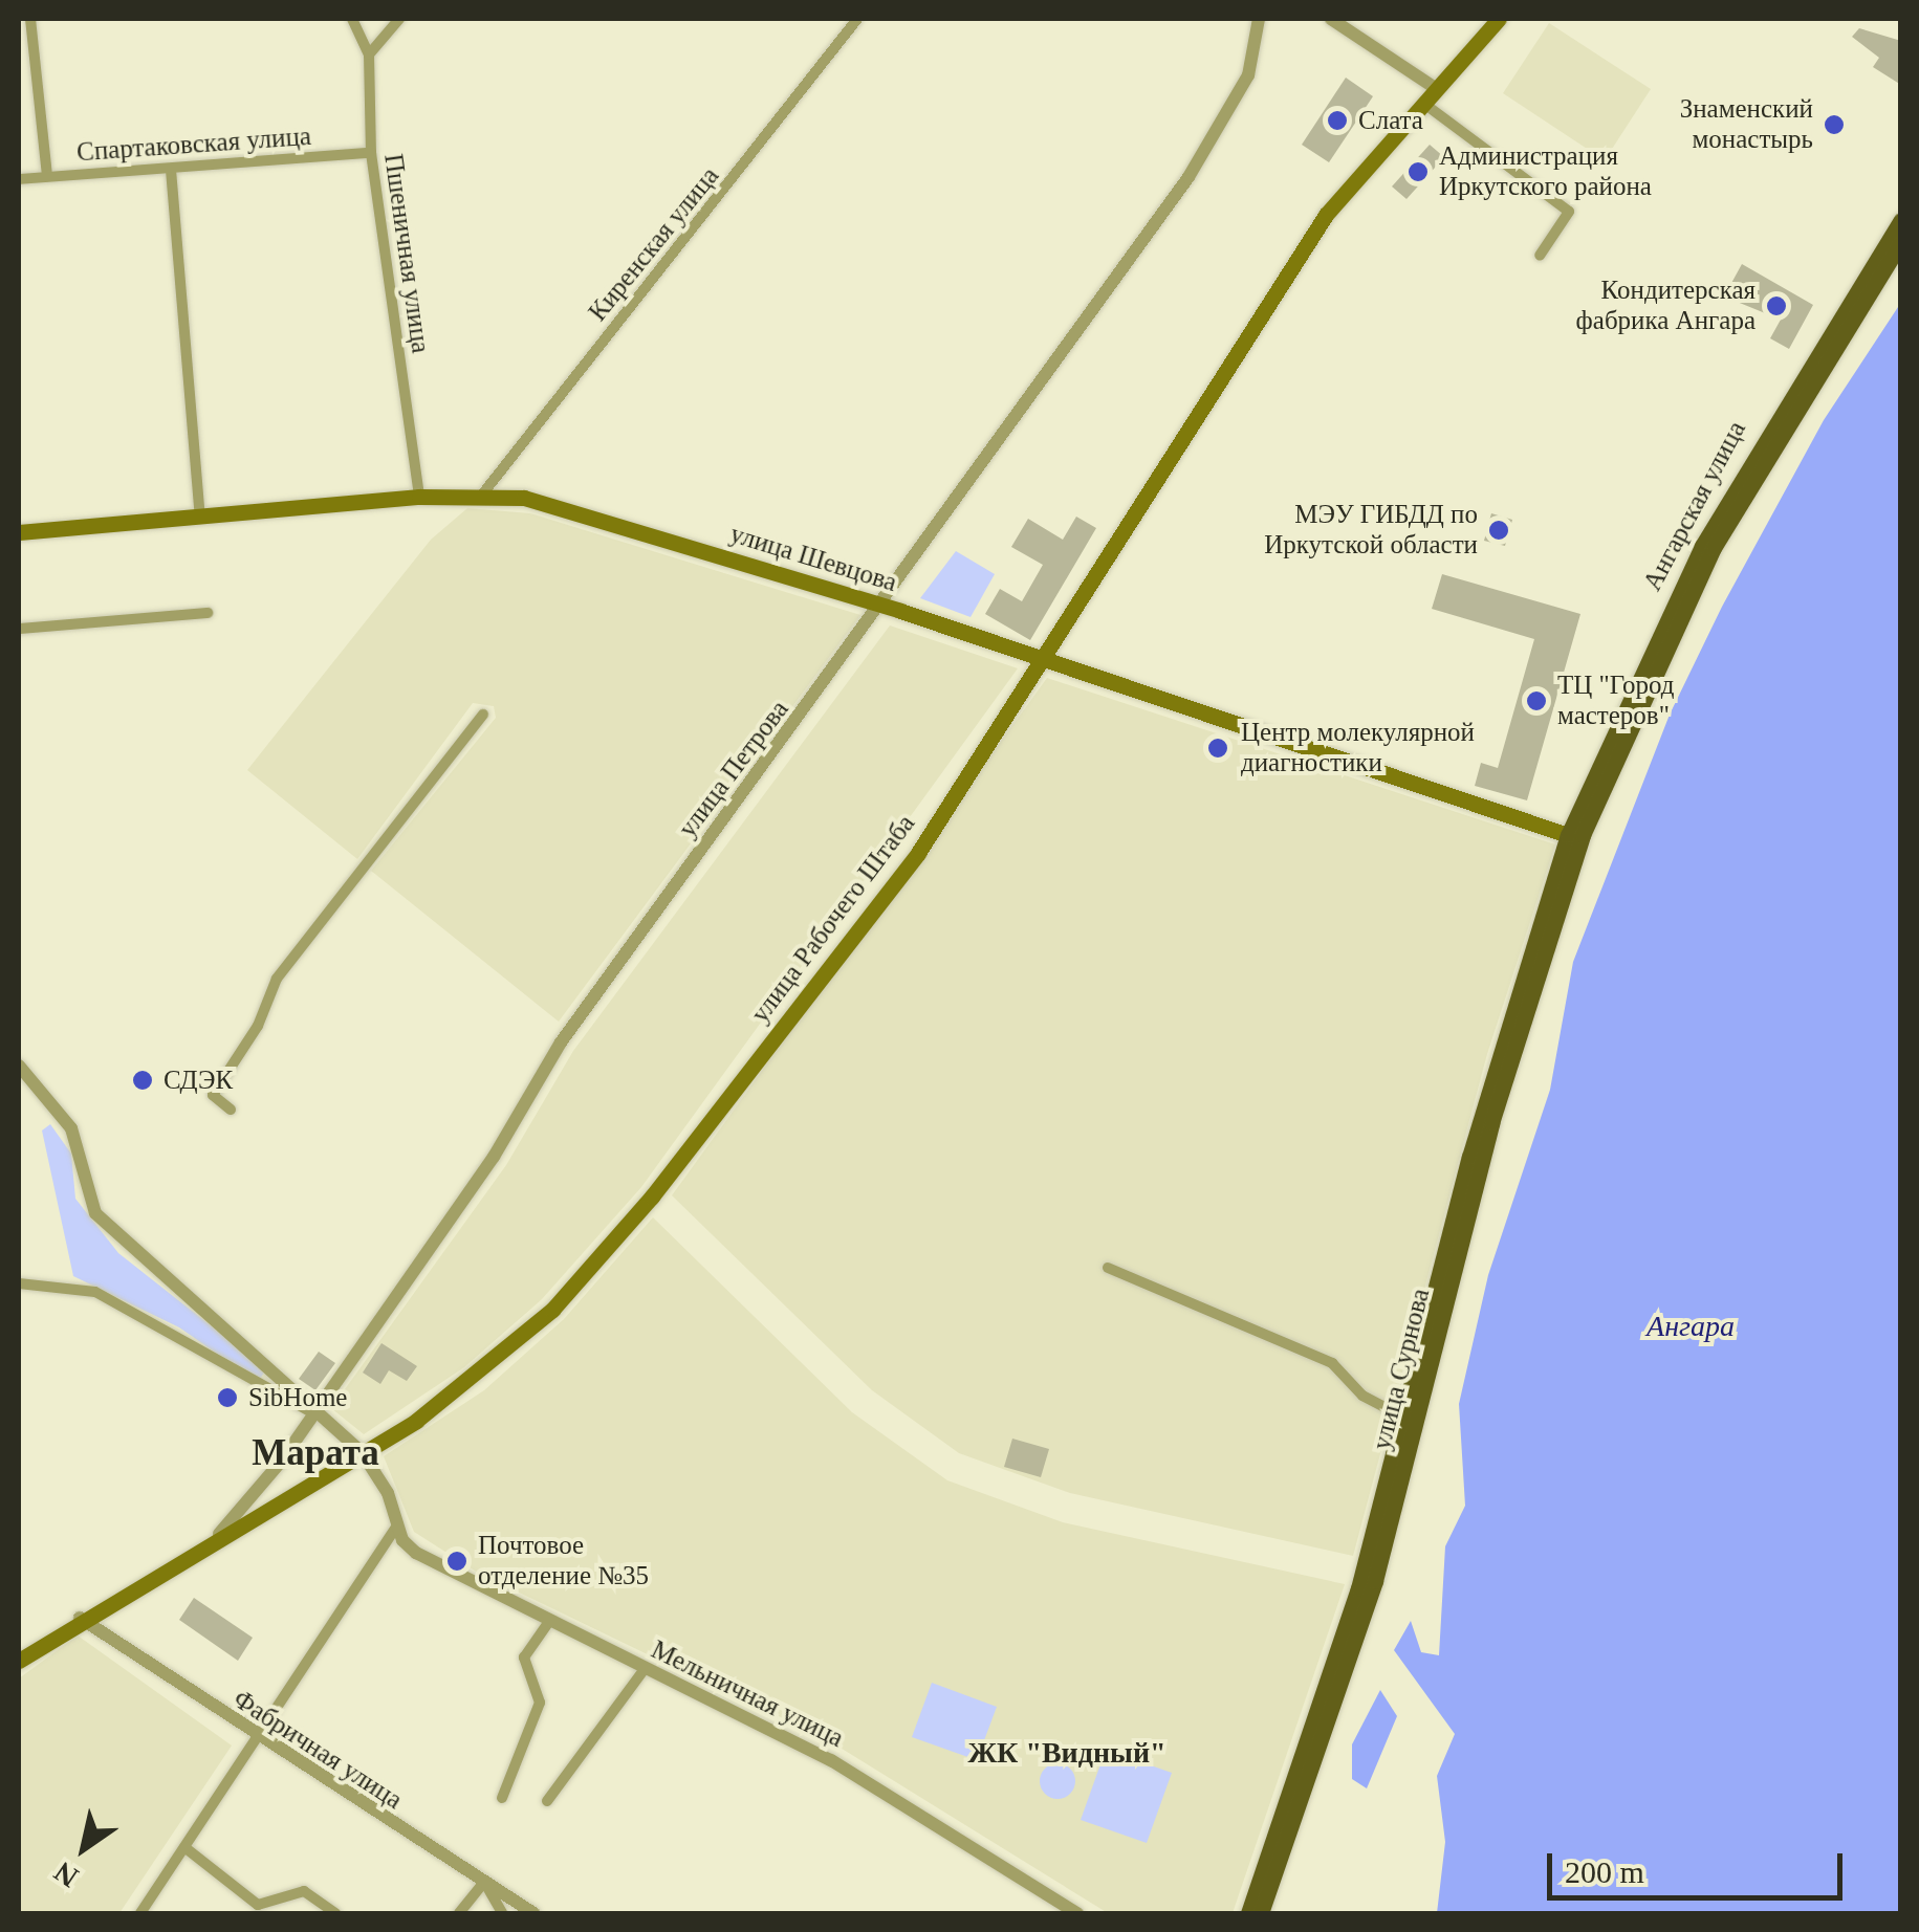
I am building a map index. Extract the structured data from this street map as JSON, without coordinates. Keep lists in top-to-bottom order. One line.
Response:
{"streets":{"main road":["Ангарская улица","улица Шевцова","улица Рабочего Штаба","улица Сурнова"],"street":["Спартаковская улица","Киренская улица","Пшеничная улица","улица Петрова","Мельничная улица","Фабричная улица"]},"crossings":[["Спартаковская улица","Пшеничная улица"],["Киренская улица","улица Шевцова"],["Пшеничная улица","улица Шевцова"],["Ангарская улица","улица Шевцова"],["Ангарская улица","улица Сурнова"],["улица Шевцова","улица Петрова"],["улица Шевцова","улица Рабочего Штаба"],["улица Шевцова","улица Сурнова"],["улица Петрова","улица Рабочего Штаба"],["улица Рабочего Штаба","Фабричная улица"]],"districts":["Марата","ЖК \"Видный\""],"water":["Ангара"],"places":["Слата","Знаменский монастырь","Администрация Иркутского района","Кондитерская фабрика Ангара","МЭУ ГИБДД по Иркутской области","ТЦ \"Город мастеров\"","Центр молекулярной диагностики","СДЭК","SibHome","Почтовое отделение №35"],"scale_bar":"200 m","north":"bottom left"}
